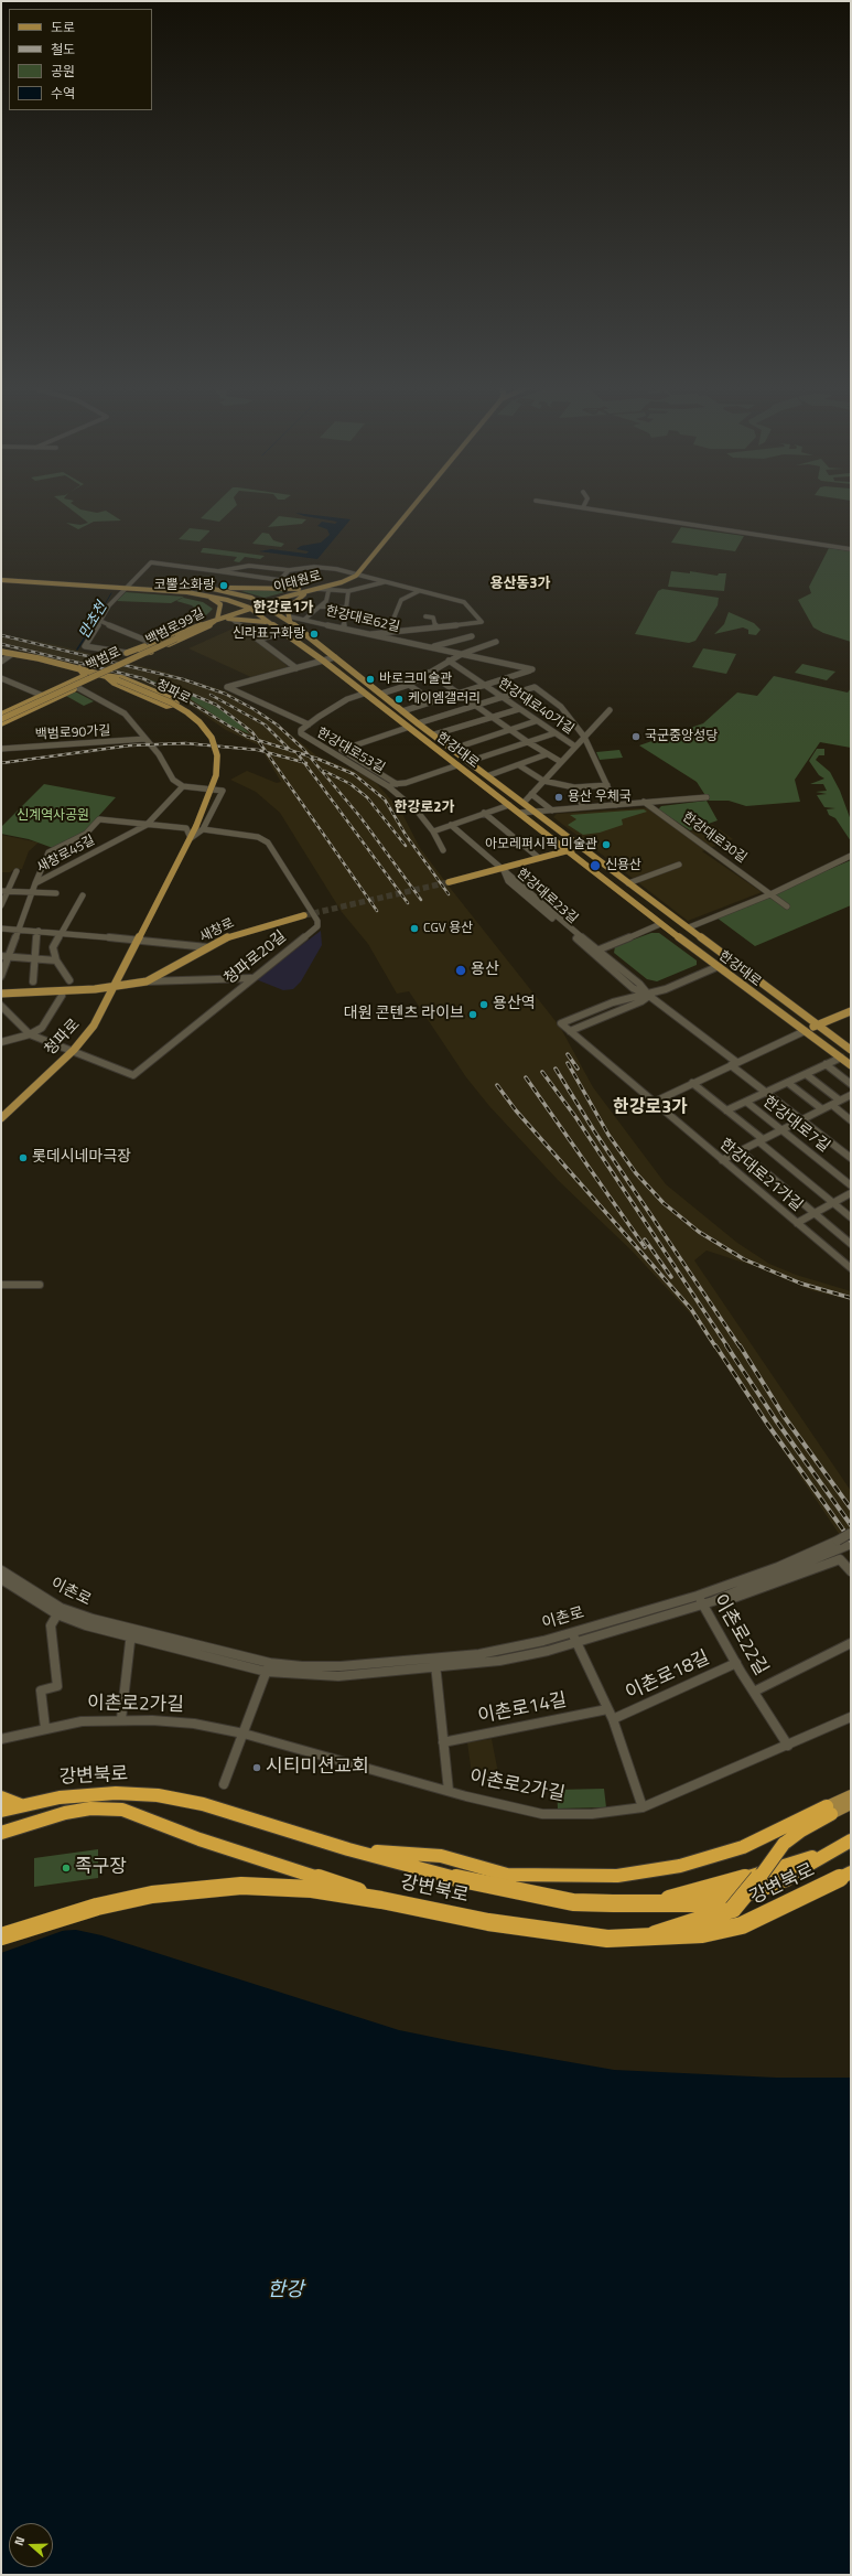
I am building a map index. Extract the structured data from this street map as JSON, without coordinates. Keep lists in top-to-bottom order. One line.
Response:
{"streets":{"highway":["강변북로"],"main road":["이태원로","백범로99길","백범로","청파로","한강대로","새창로"],"street":["한강대로62길","한강대로40가길","백범로90가길","한강대로53길","한강대로30길","새창로45길","한강대로23길","청파로20길","한강대로7길","한강대로21가길","이촌로","이촌로22길","이촌로18길","이촌로2가길","이촌로14길"]},"crossings":[["이태원로","백범로"],["이태원로","한강대로"],["한강대로62길","한강대로40가길"],["한강대로62길","한강대로"],["백범로99길","백범로"],["백범로","한강대로"],["청파로","새창로"],["청파로","청파로20길"],["한강대로53길","한강대로"],["한강대로23길","한강대로7길"],["새창로","청파로20길"],["이촌로","이촌로22길"],["이촌로","이촌로18길"],["이촌로","이촌로2가길"],["이촌로22길","이촌로18길"],["이촌로22길","이촌로2가길"],["이촌로18길","이촌로2가길"],["이촌로18길","이촌로14길"]],"districts":["용산동3가","한강로1가","한강로2가","한강로3가"],"water":["만초천","한강"],"parks":["신계역사공원"],"places":["코뿔소화랑","신라표구화랑","바로크미술관","케이엠갤러리","국군중앙성당","용산 우체국","아모레퍼시픽 미술관","신용산","CGV 용산","용산","용산역","대원 콘텐츠 라이브","롯데시네마극장","시티미션교회","족구장"],"legend":["도로","철도","공원","수역"],"north":"left"}
